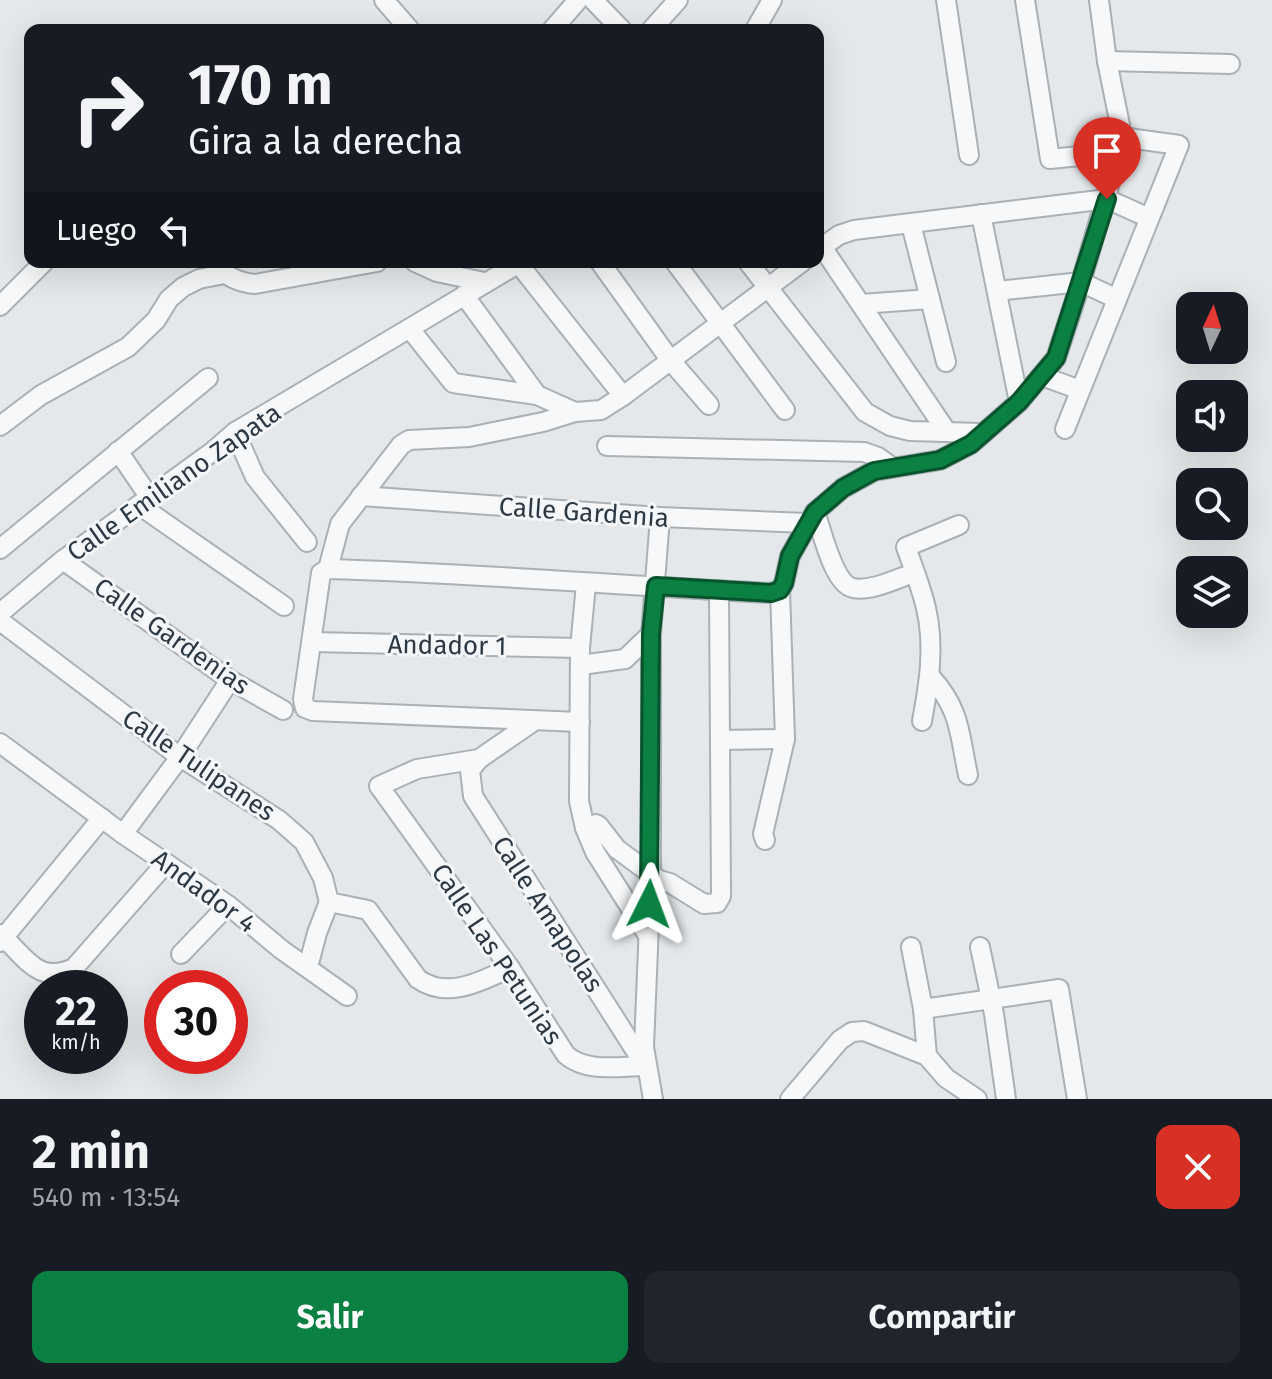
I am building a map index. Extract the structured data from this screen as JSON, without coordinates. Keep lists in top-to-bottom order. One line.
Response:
{"streets":{"street":["Calle Emiliano Zapata","Calle Gardenia","Calle Gardenias","Andador 1","Calle Tulipanes","Andador 4","Calle Amapolas","Calle Las Petunias"]},"crossings":[["Calle Emiliano Zapata","Calle Gardenias"],["Calle Amapolas","Calle Las Petunias"]],"north":"top","page":{"turn":["170 m","Gira a la derecha"],"then":"Luego","speed":"22 km/h","limit":"30","heading":["2 min","540 m · 13:54"],"buttons":["Salir","Compartir"]}}
